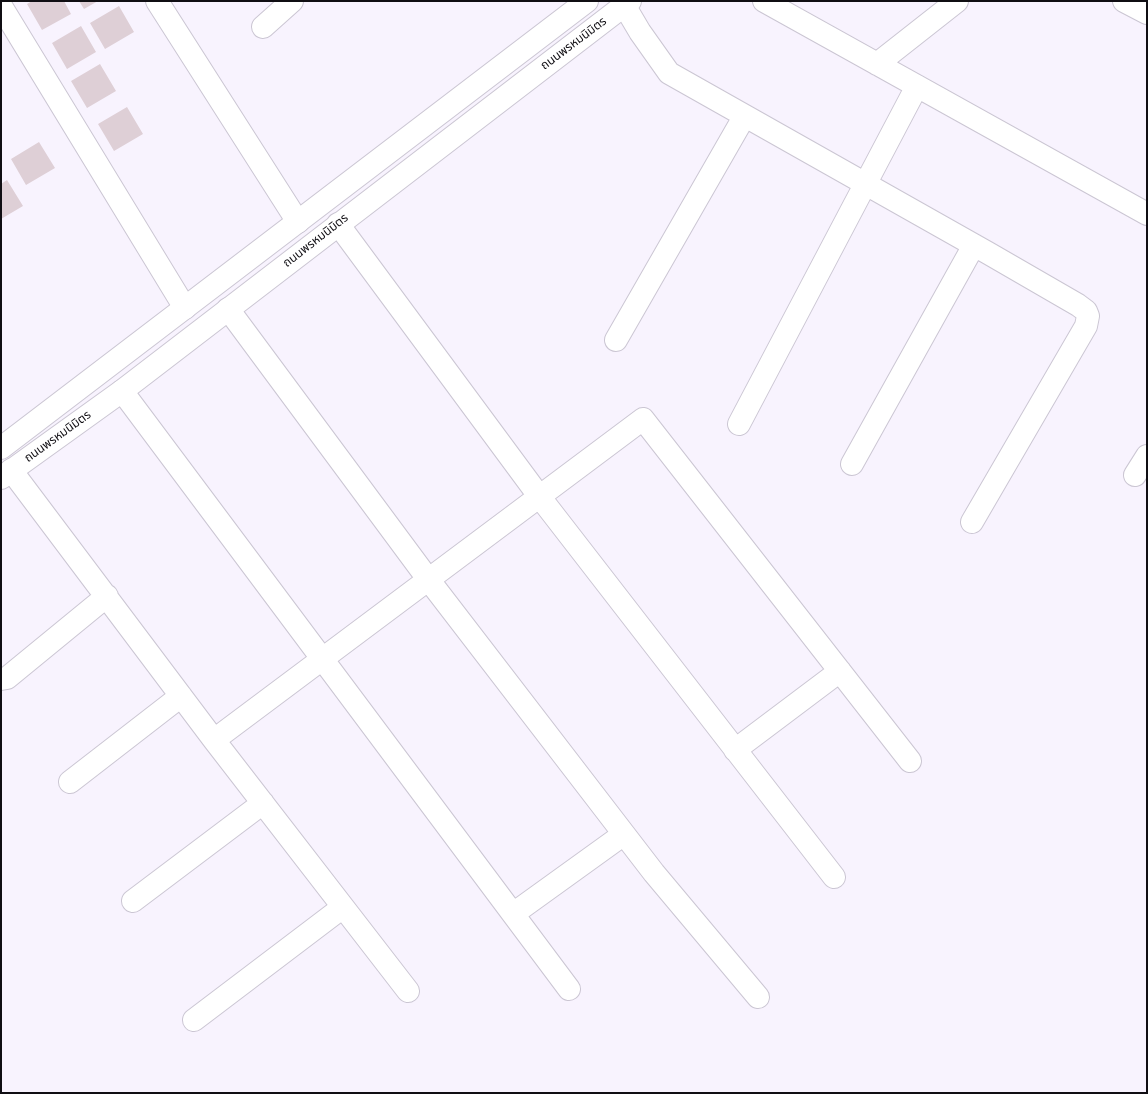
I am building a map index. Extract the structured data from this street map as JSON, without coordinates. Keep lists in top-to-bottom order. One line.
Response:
{"streets":{"street":["ถนนพรหมนิมิตร"]}}
